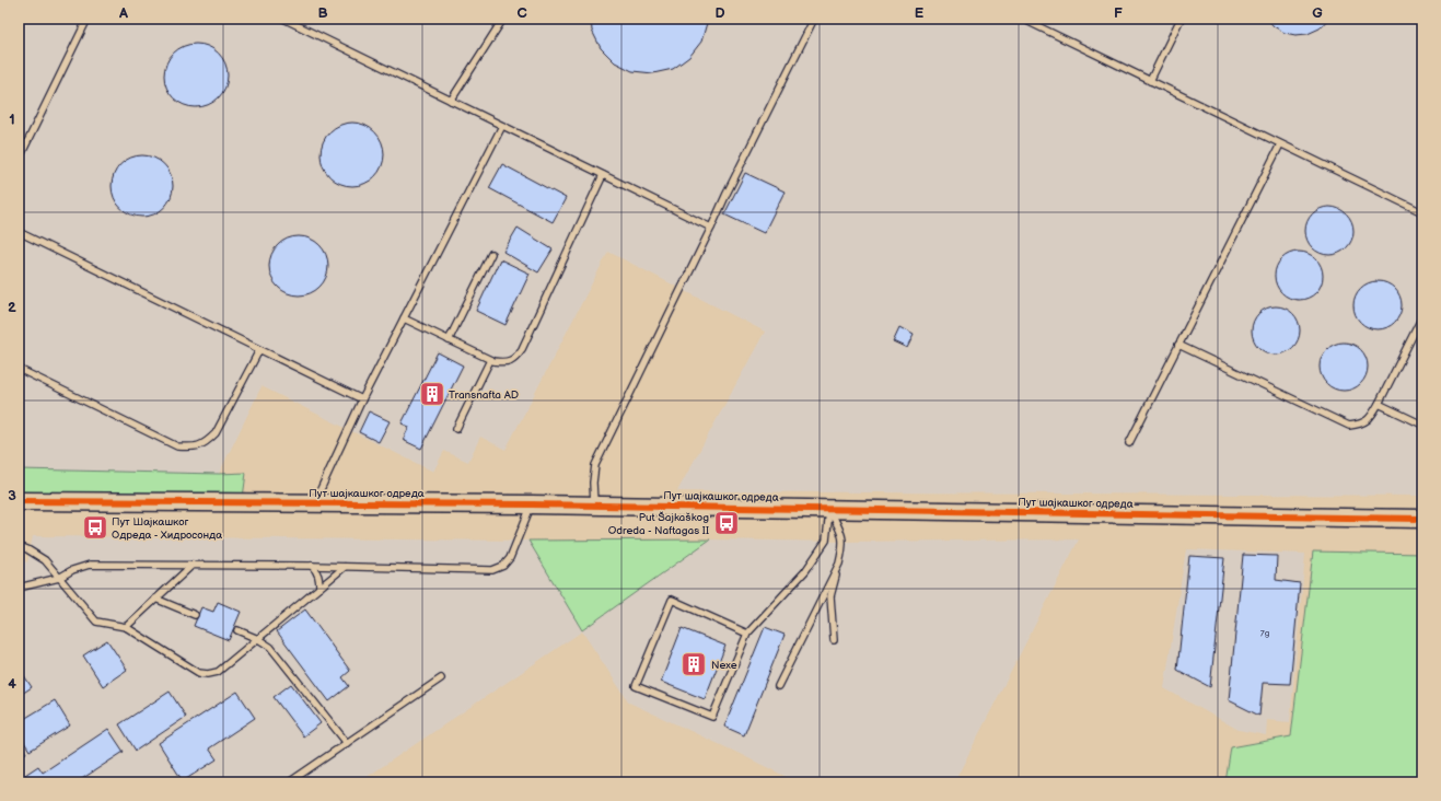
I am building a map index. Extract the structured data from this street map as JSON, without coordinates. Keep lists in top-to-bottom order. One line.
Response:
{"streets":{"street":["Пут шајкашког одреда"]},"places":{"building":["Transnafta AD","Nexe"],"bus stop":["Put Šajkaškog Odreda - Naftagas II","Пут Шајкашког Одреда - Хидросонда"]},"house_numbers":["7g"],"grid":{"columns":["A","B","C","D","E","F","G"],"rows":["1","2","3","4"]}}
